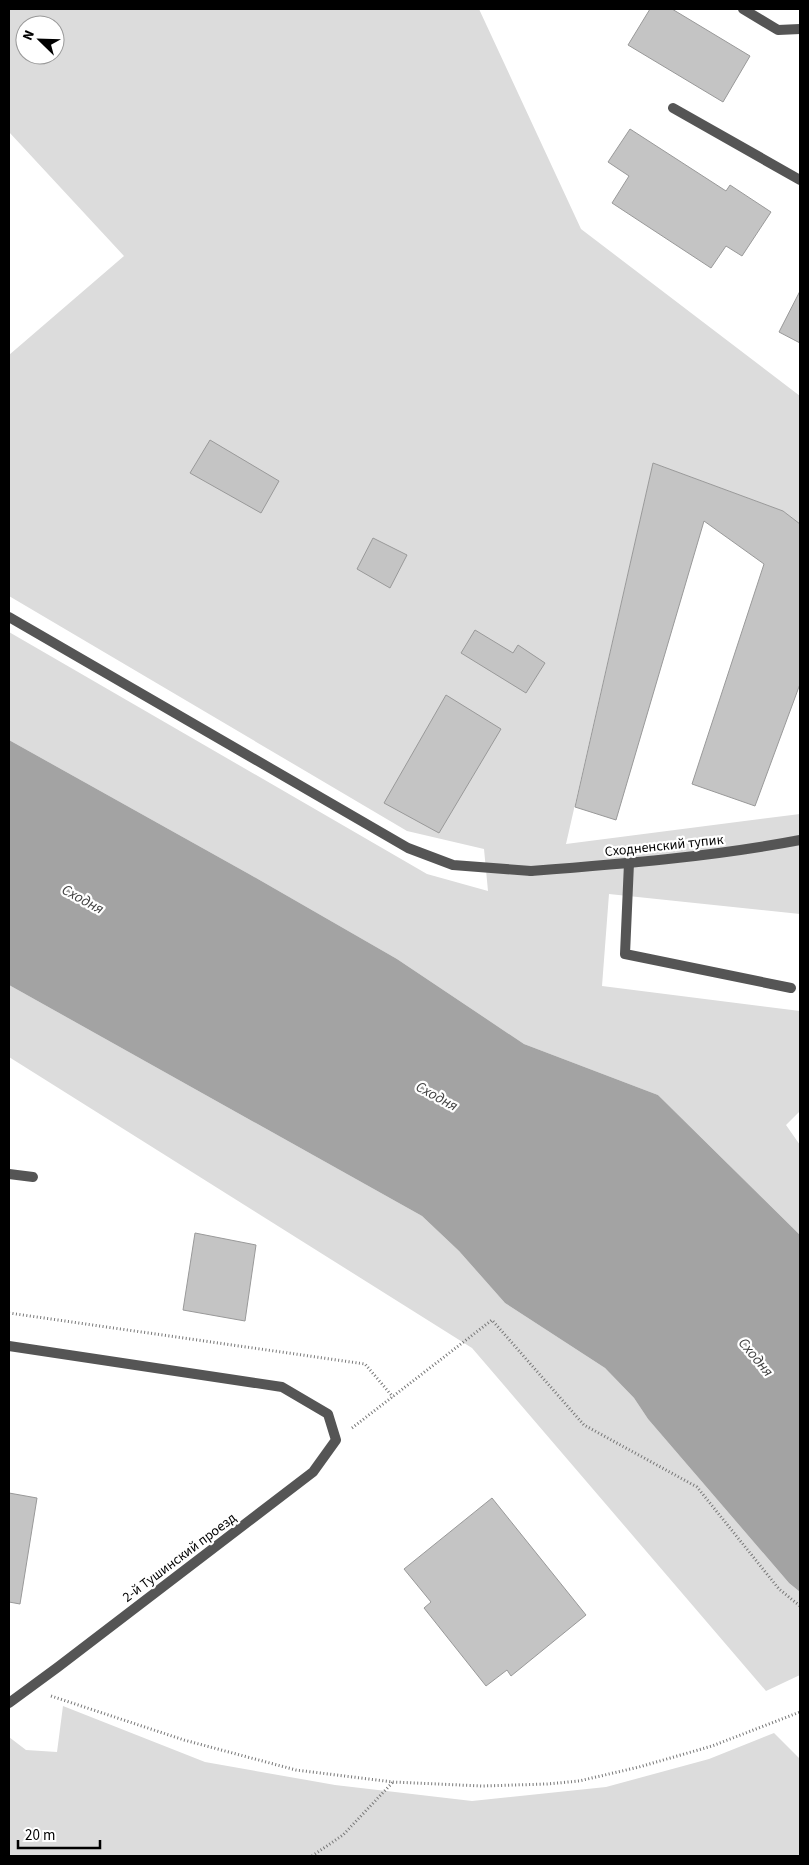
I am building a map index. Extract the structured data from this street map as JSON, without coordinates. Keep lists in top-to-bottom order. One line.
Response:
{"streets":{"street":["Сходненский тупик","2-й Тушинский проезд"]},"water":["Сходня"],"scale_bar":"20 m","north":"top left"}
